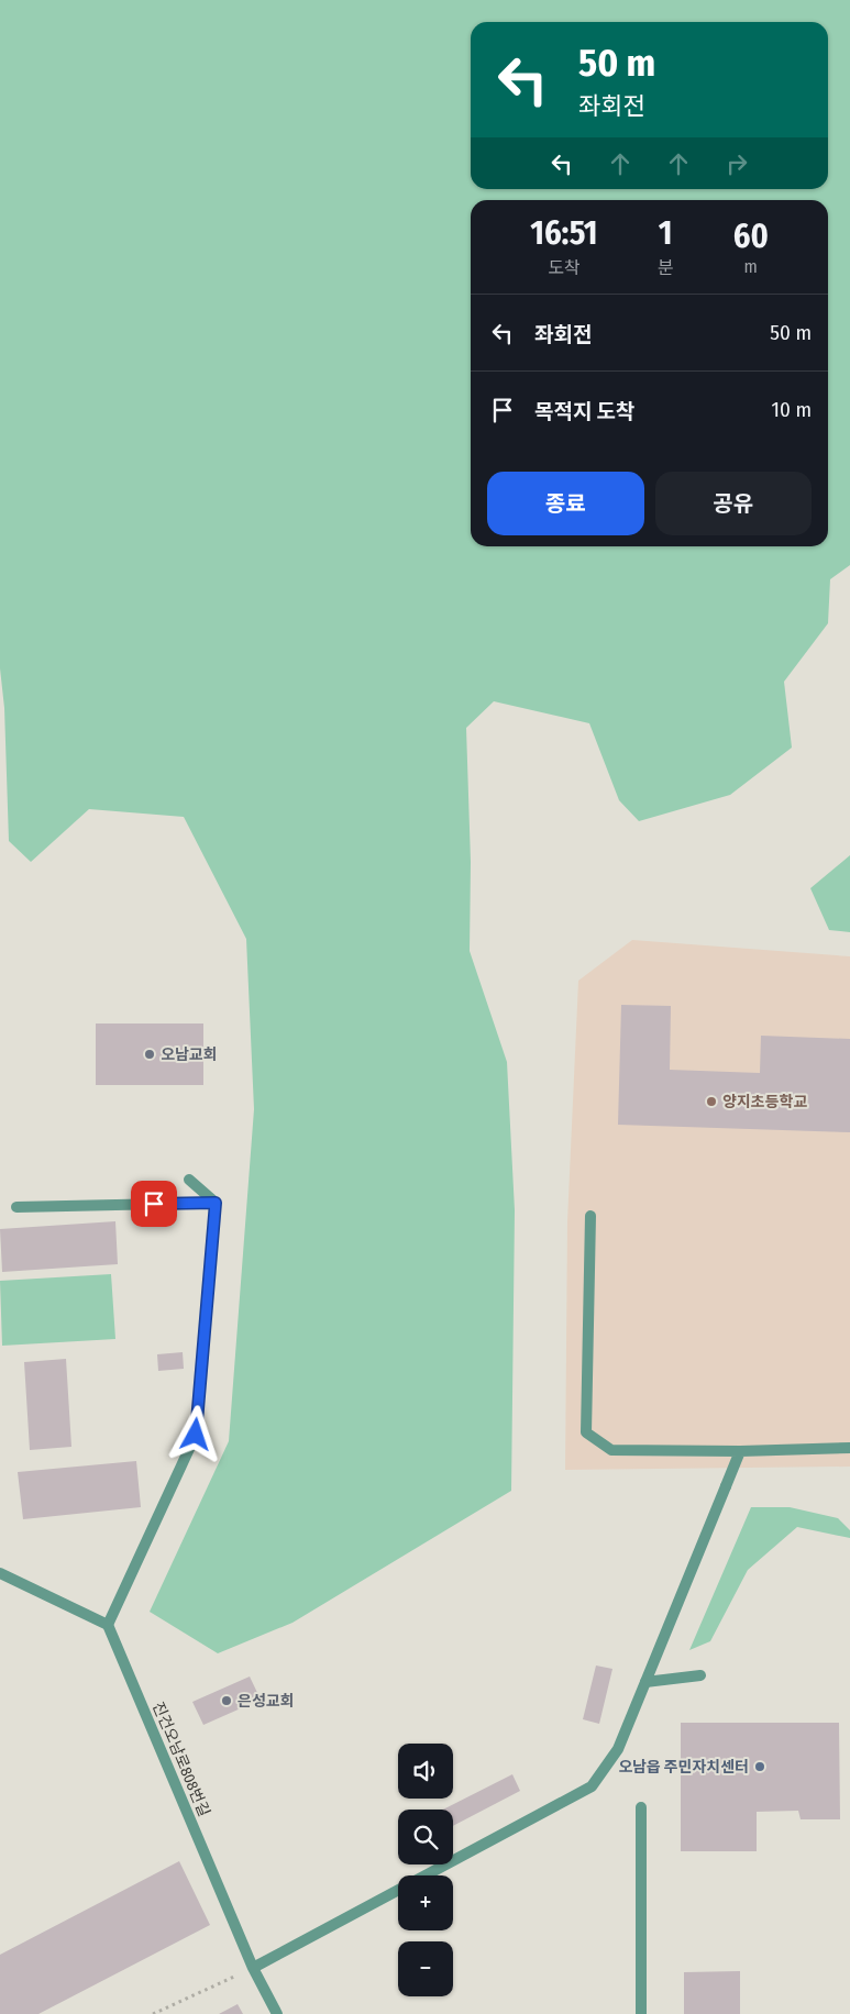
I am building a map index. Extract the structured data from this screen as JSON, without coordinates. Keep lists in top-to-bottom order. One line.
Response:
{"streets":{"street":["진건오남로808번길"]},"places":["오남교회","양지초등학교","은성교회","오남읍 주민자치센터"],"page":{"turn":["50 m","좌회전"],"eta":["16:51","도착","1","분","60","m"],"list":[{"name":"좌회전","value":"50 m"},{"name":"목적지 도착","value":"10 m"}],"buttons":["종료","공유"],"map_buttons":["+","−"]}}
